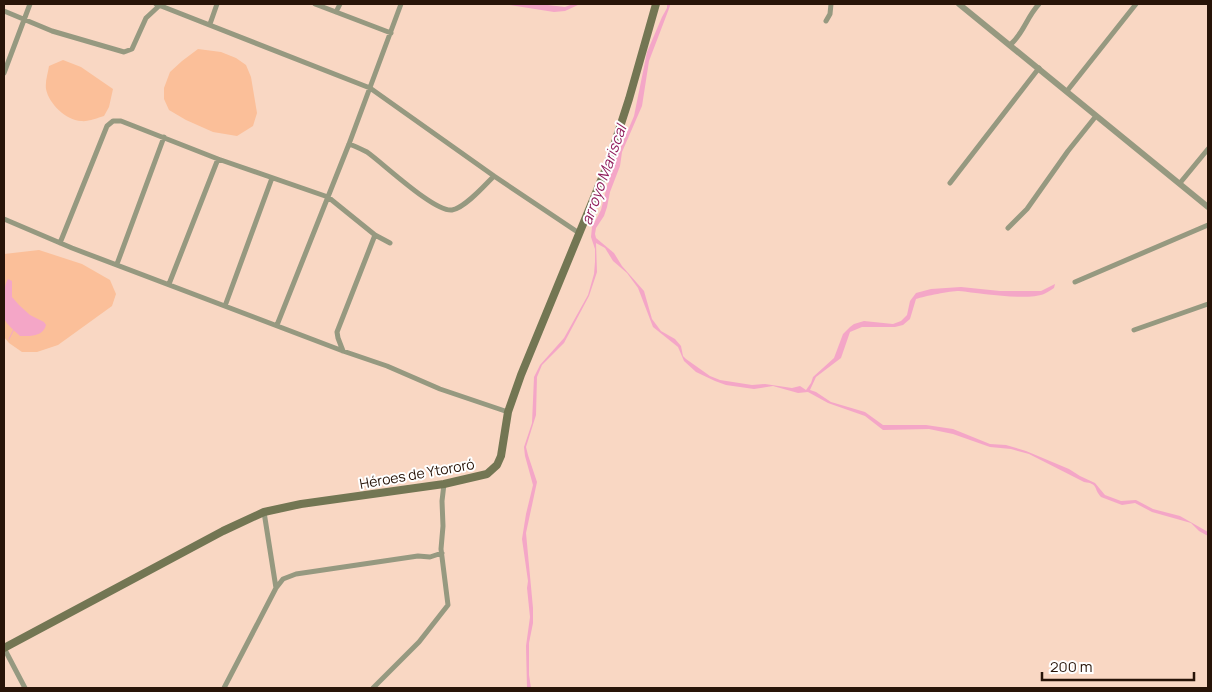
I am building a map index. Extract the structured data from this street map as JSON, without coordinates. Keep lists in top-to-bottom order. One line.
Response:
{"streets":{"main road":["Héroes de Ytororó"]},"water":["arroyo Mariscal"],"scale_bar":"200 m"}
